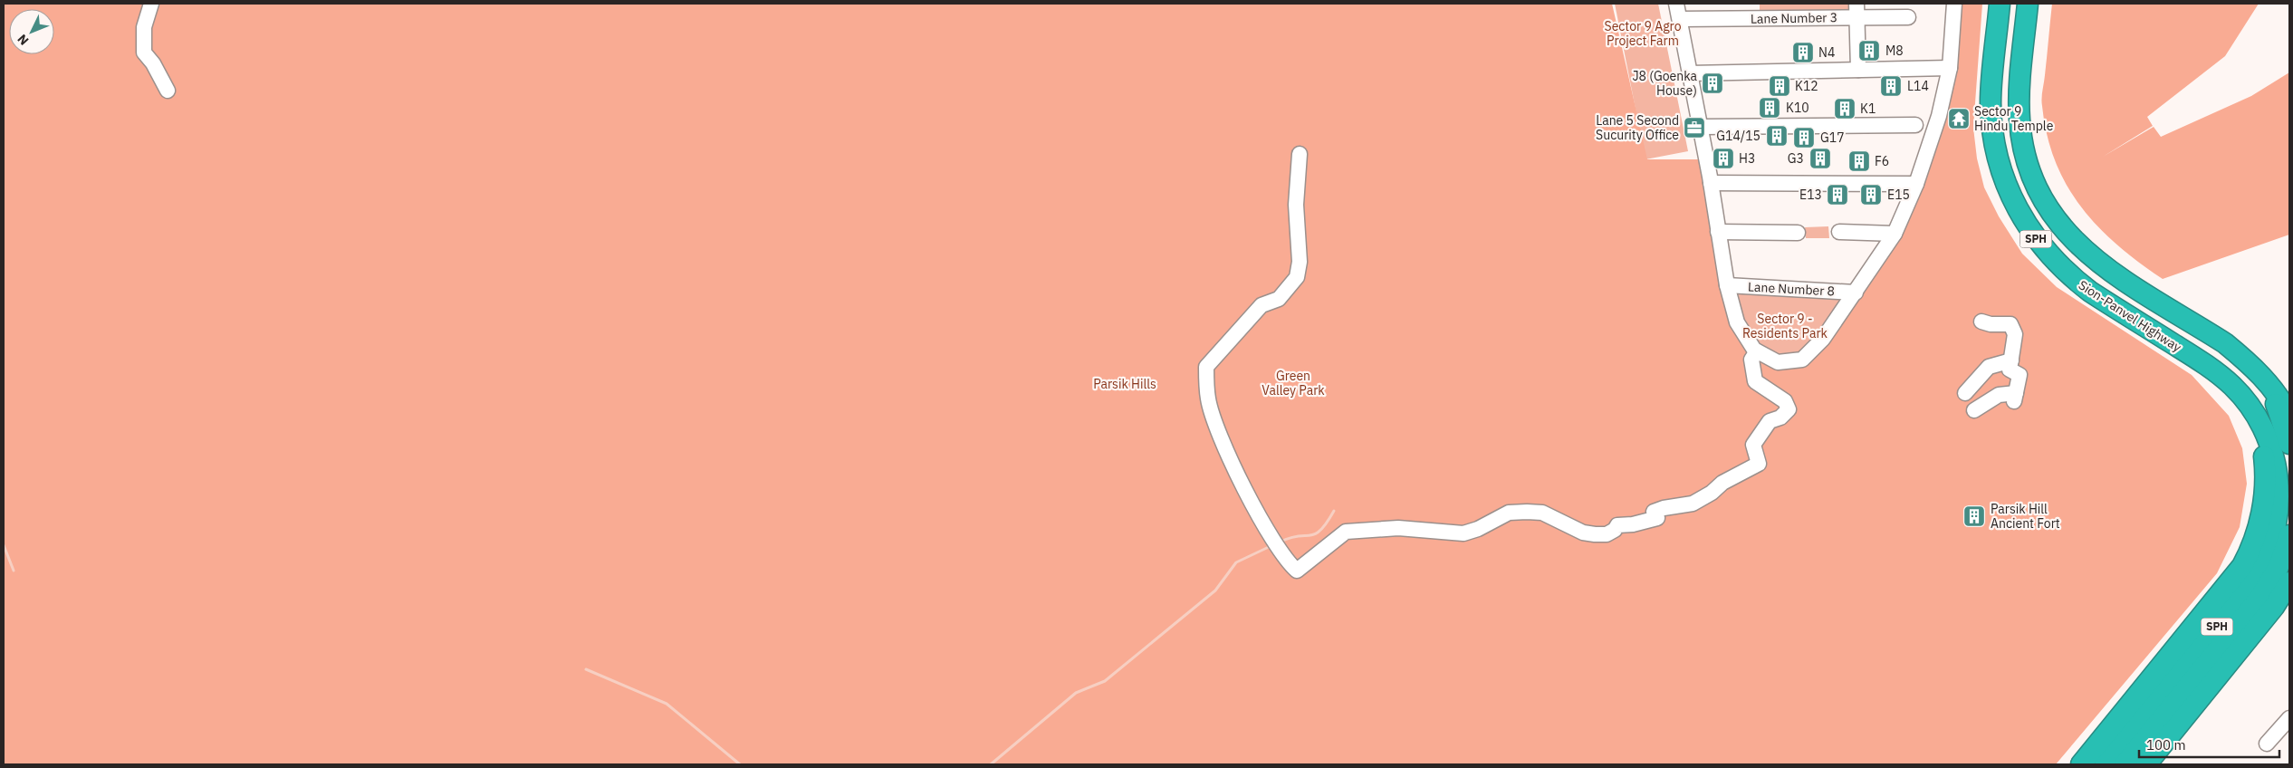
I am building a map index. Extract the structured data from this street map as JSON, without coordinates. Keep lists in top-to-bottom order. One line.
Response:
{"streets":{"highway":["SPH","Sion-Panvel Highway"],"street":["Lane Number 3","Lane Number 8"]},"crossings":[["SPH","Sion-Panvel Highway"]],"parks":["Sector 9 Agro Project Farm","Sector 9 - Residents Park","Green Valley Park","Parsik Hills"],"places":{"building":["M8","N4","J8 (Goenka House)","K12","L14","K10","K1","G14/15","G17","H3","G3","F6","E13","E15","Parsik Hill Ancient Fort"],"temple":["Sector 9 Hindu Temple"],"office":["Lane 5 Second Sucurity Office"]},"scale_bar":"100 m","north":"bottom left"}
